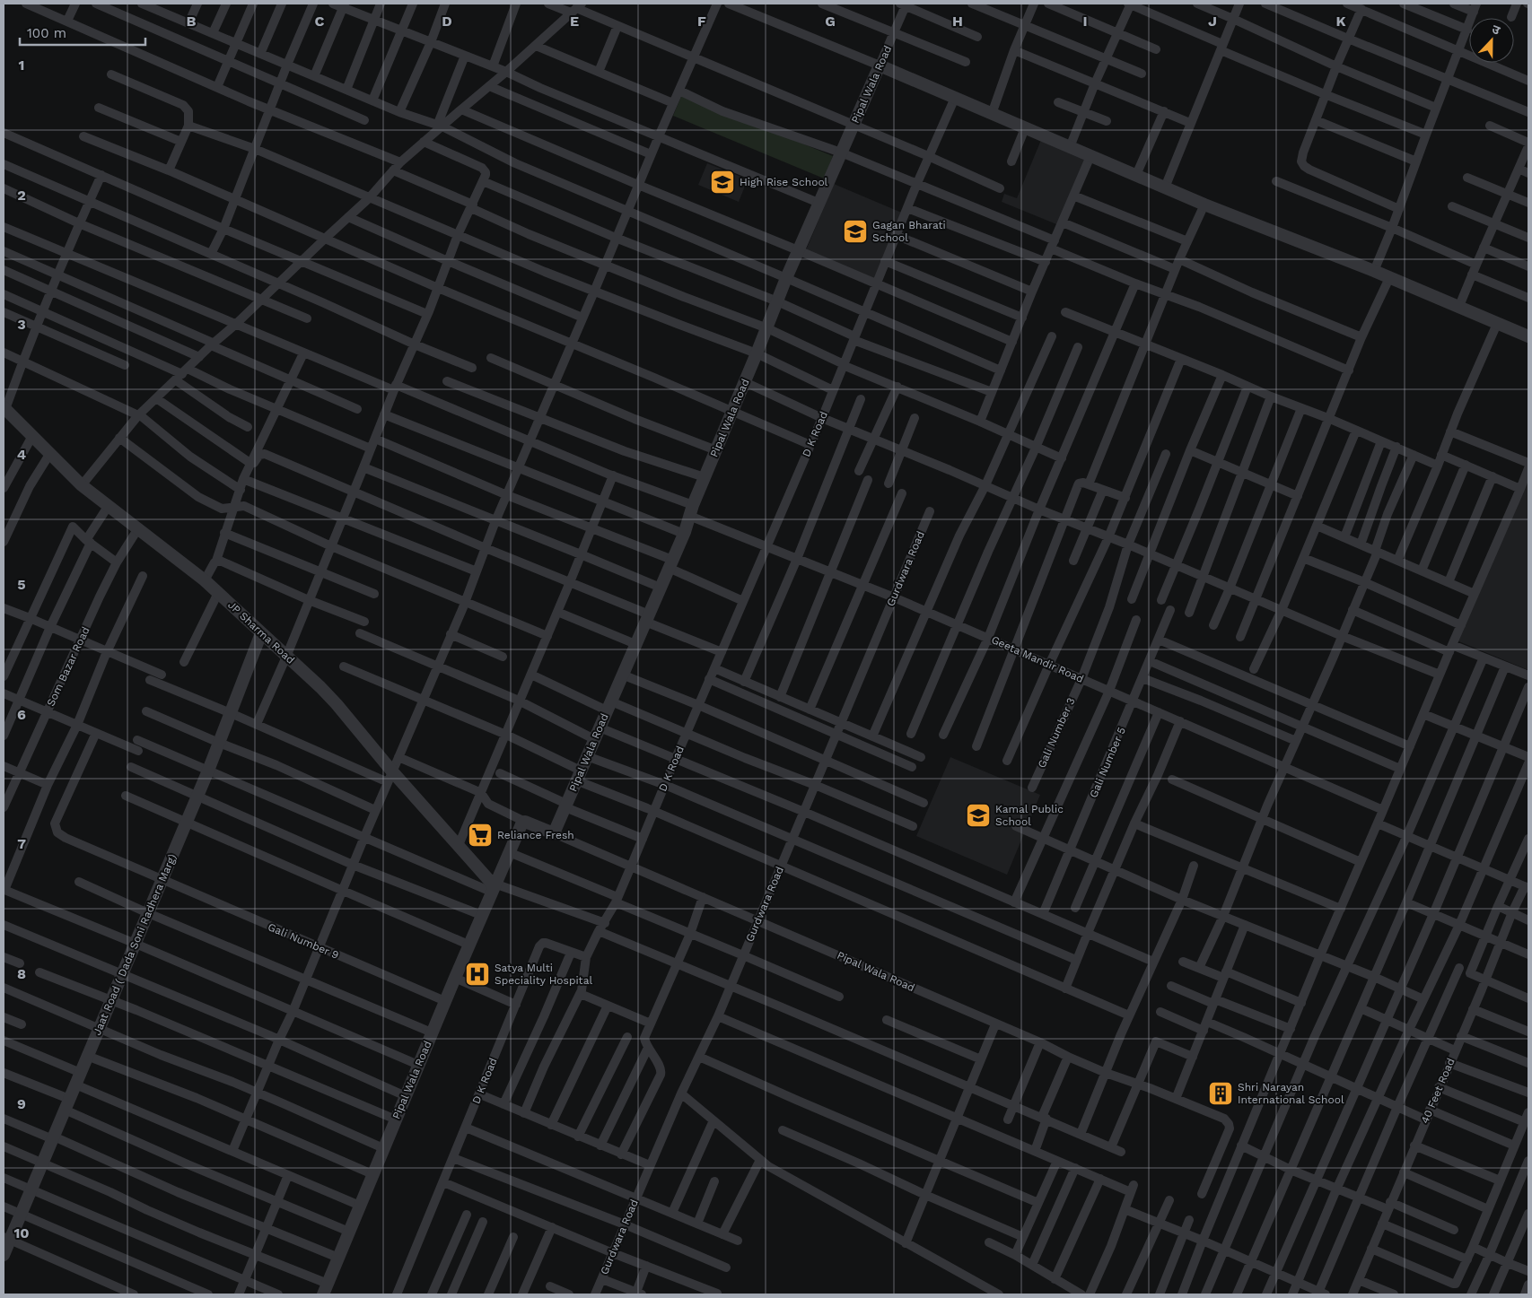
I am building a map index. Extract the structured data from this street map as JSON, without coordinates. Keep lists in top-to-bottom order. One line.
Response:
{"streets":{"street":["Pipal Wala Road","D K Road","Gurdwara Road","JP Sharma Road","Geeta Mandir Road","Som Bazar Road","Gali Number 3","Gali Number 5","Gali Number 9","Jaat Road ( Dada Soni Radhera Marg)","40 Feet Road"]},"crossings":[["Pipal Wala Road","D K Road"],["Pipal Wala Road","Gurdwara Road"],["Pipal Wala Road","JP Sharma Road"],["Pipal Wala Road","Geeta Mandir Road"],["Pipal Wala Road","Gali Number 9"],["D K Road","Geeta Mandir Road"],["Gurdwara Road","Geeta Mandir Road"],["JP Sharma Road","Som Bazar Road"],["JP Sharma Road","Jaat Road ( Dada Soni Radhera Marg)"],["Geeta Mandir Road","Gali Number 3"],["Geeta Mandir Road","Gali Number 5"],["Gali Number 9","Jaat Road ( Dada Soni Radhera Marg)"]],"places":{"school or university":["High Rise School","Gagan Bharati School","Kamal Public School"],"supermarket":["Reliance Fresh"],"hospital":["Satya Multi Speciality Hospital"],"building":["Shri Narayan International School"]},"scale_bar":"100 m","north":"top","grid":{"columns":["B","C","D","E","F","G","H","I","J","K"],"rows":["1","2","3","4","5","6","7","8","9","10"]}}
